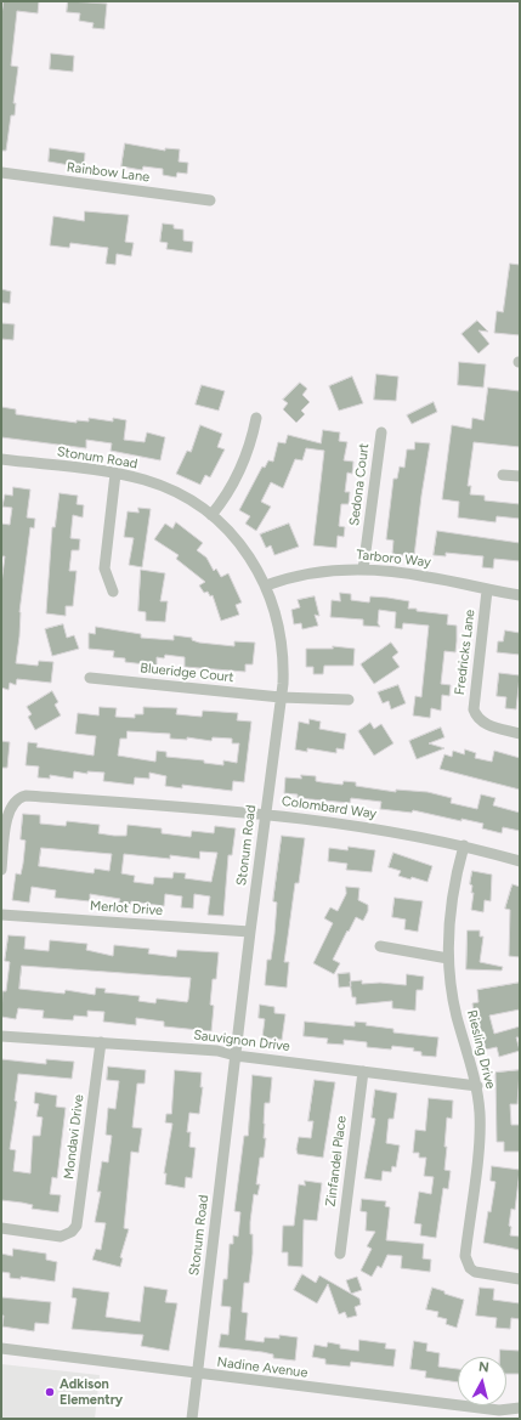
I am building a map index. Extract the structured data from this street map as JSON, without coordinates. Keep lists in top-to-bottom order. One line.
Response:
{"streets":{"street":["Rainbow Lane","Stonum Road","Sedona Court","Tarboro Way","Fredricks Lane","Blueridge Court","Colombard Way","Merlot Drive","Sauvignon Drive","Riesling Drive","Mondavi Drive","Zinfandel Place","Nadine Avenue"]},"crossings":[["Stonum Road","Tarboro Way"],["Stonum Road","Blueridge Court"],["Stonum Road","Colombard Way"],["Stonum Road","Merlot Drive"],["Stonum Road","Sauvignon Drive"],["Stonum Road","Nadine Avenue"],["Sedona Court","Tarboro Way"],["Tarboro Way","Fredricks Lane"],["Colombard Way","Riesling Drive"],["Sauvignon Drive","Riesling Drive"],["Sauvignon Drive","Mondavi Drive"],["Sauvignon Drive","Zinfandel Place"]],"places":["Adkison Elementry"],"north":"top"}
